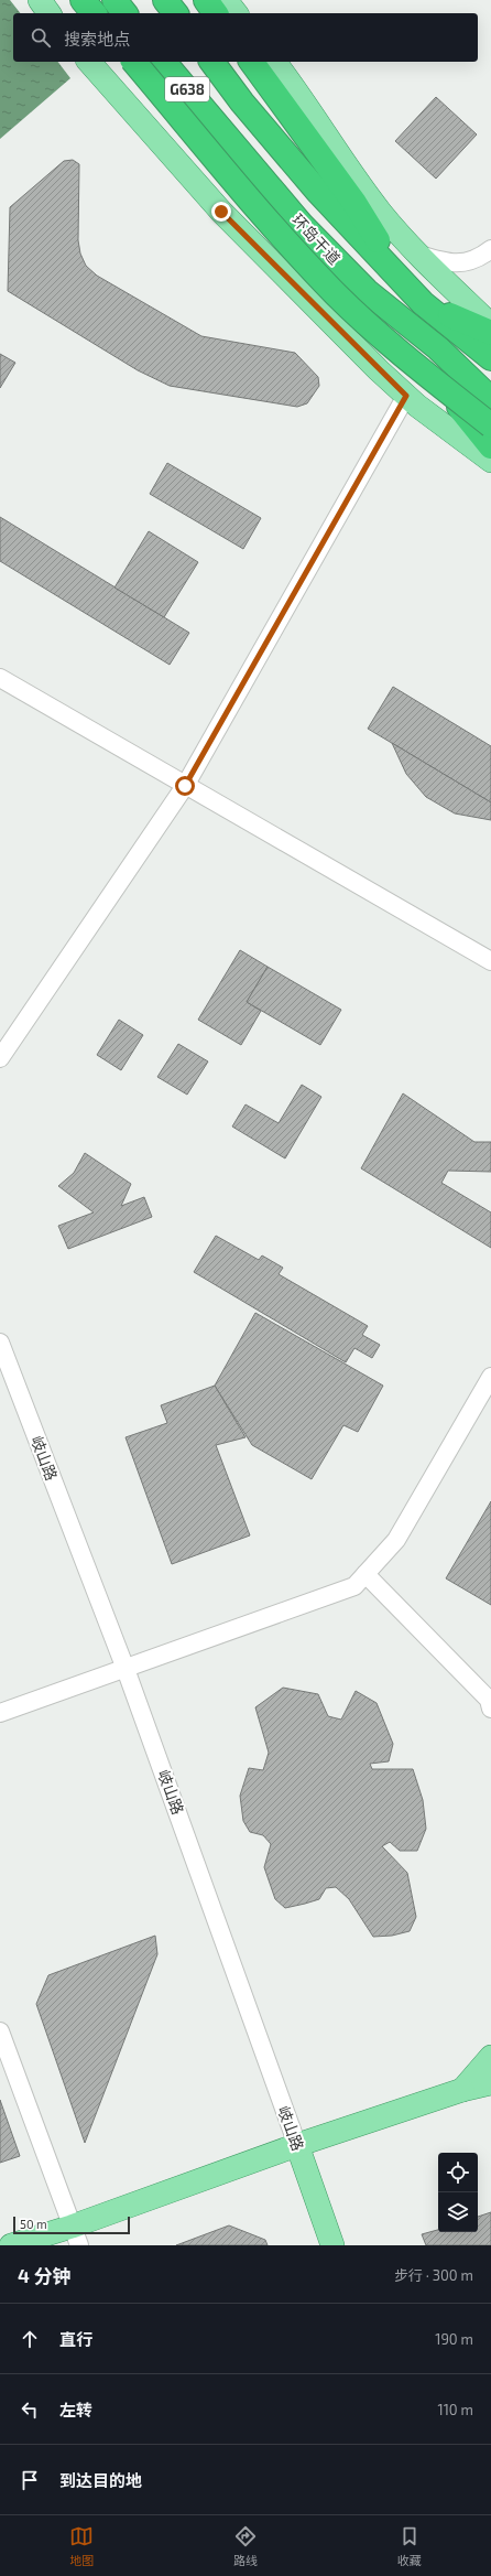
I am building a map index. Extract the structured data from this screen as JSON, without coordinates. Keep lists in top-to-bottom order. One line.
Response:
{"streets":{"highway":["G638","环岛干道"],"main road":["岐山路"]},"scale_bar":"50 m","page":{"search":"搜索地点","scale":"50 m","heading":["4 分钟","步行 · 300 m"],"list":[["直行","190 m"],["左转","110 m"],"到达目的地"],"nav":["地图","路线","收藏"]}}
